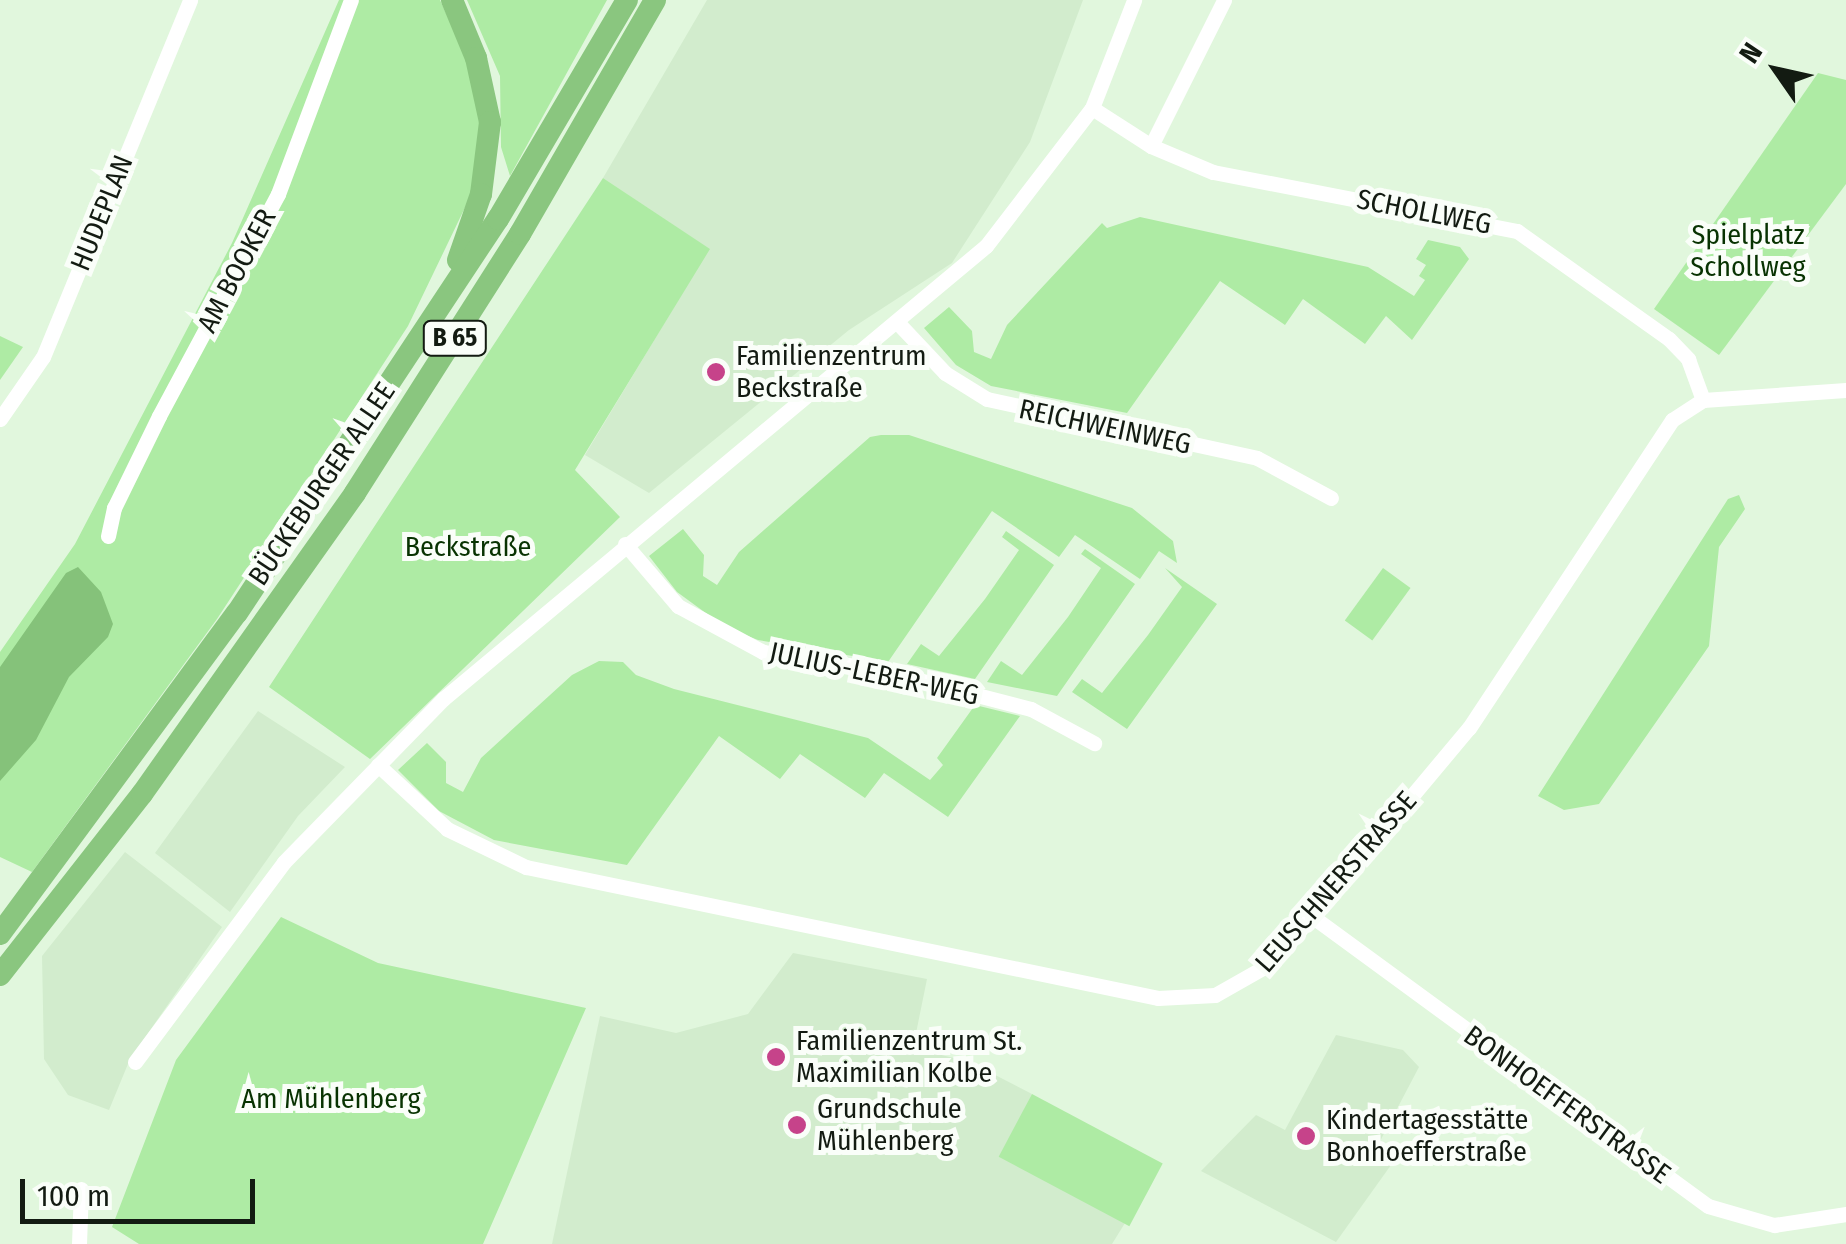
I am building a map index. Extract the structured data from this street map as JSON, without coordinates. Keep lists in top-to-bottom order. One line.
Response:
{"streets":{"highway":["B 65","BÜCKEBURGER ALLEE"],"street":["SCHOLLWEG","HUDEPLAN","AM BOOKER","REICHWEINWEG","JULIUS-LEBER-WEG","LEUSCHNERSTRASSE","BONHOEFFERSTRASSE"]},"crossings":[["SCHOLLWEG","LEUSCHNERSTRASSE"],["LEUSCHNERSTRASSE","BONHOEFFERSTRASSE"]],"parks":["Spielplatz Schollweg","Beckstraße","Am Mühlenberg"],"places":["Familienzentrum Beckstraße","Familienzentrum St. Maximilian Kolbe","Grundschule Mühlenberg","Kindertagesstätte Bonhoefferstraße"],"scale_bar":"100 m","north":"top left"}
